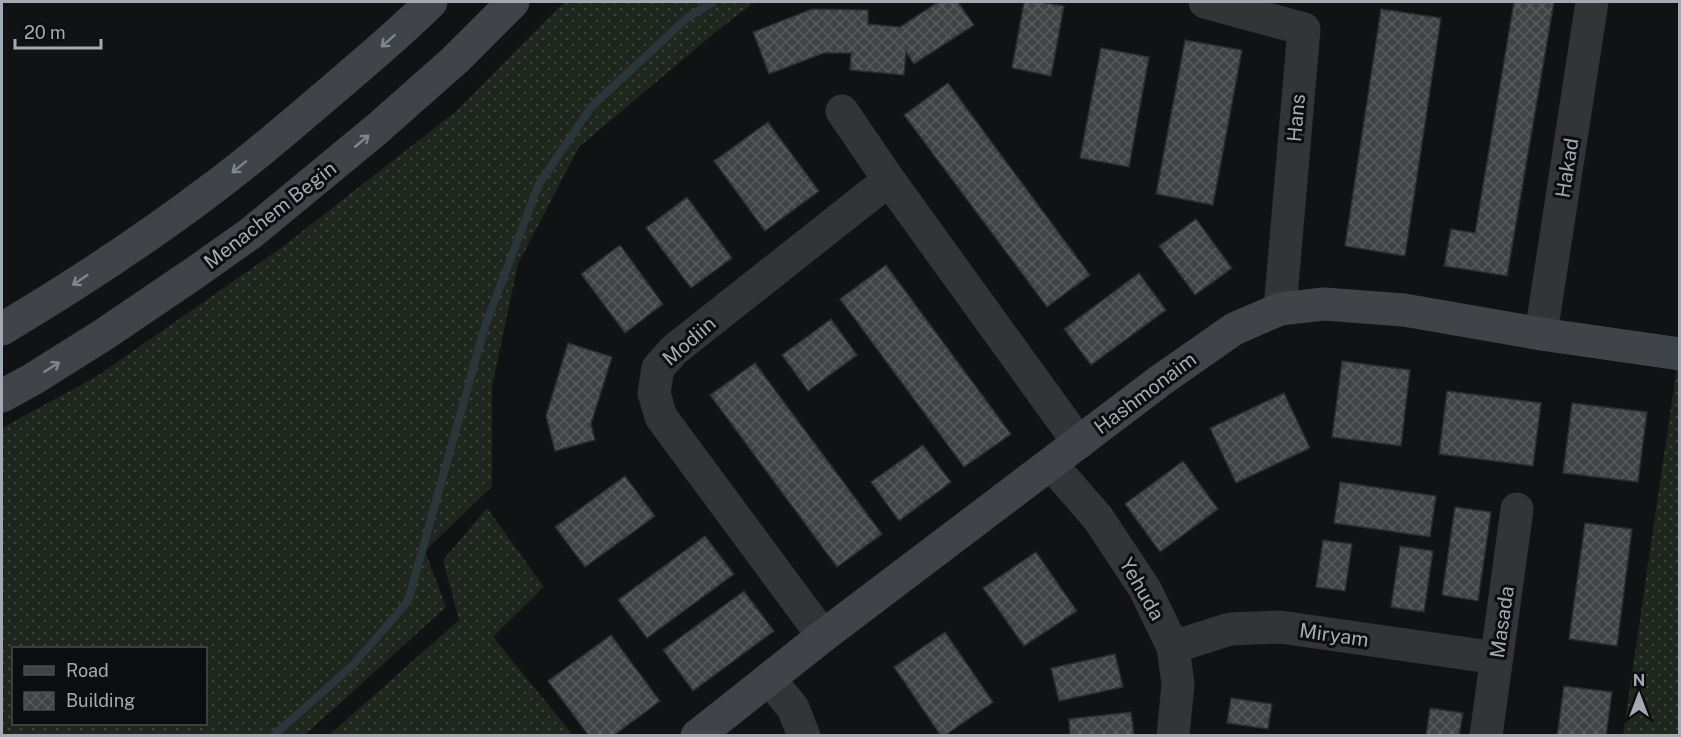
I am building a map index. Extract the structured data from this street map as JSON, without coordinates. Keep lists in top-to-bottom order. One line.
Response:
{"streets":{"main road":["Menachem Begin","Hashmonaim"],"street":["Hans","Hakad","Modiin","Yehuda","Masada","Miryam"]},"crossings":[["Hans","Hashmonaim"],["Hakad","Hashmonaim"],["Modiin","Hashmonaim"],["Hashmonaim","Yehuda"],["Yehuda","Miryam"],["Masada","Miryam"]],"legend":["Road","Building"],"scale_bar":"20 m","north":"top"}
